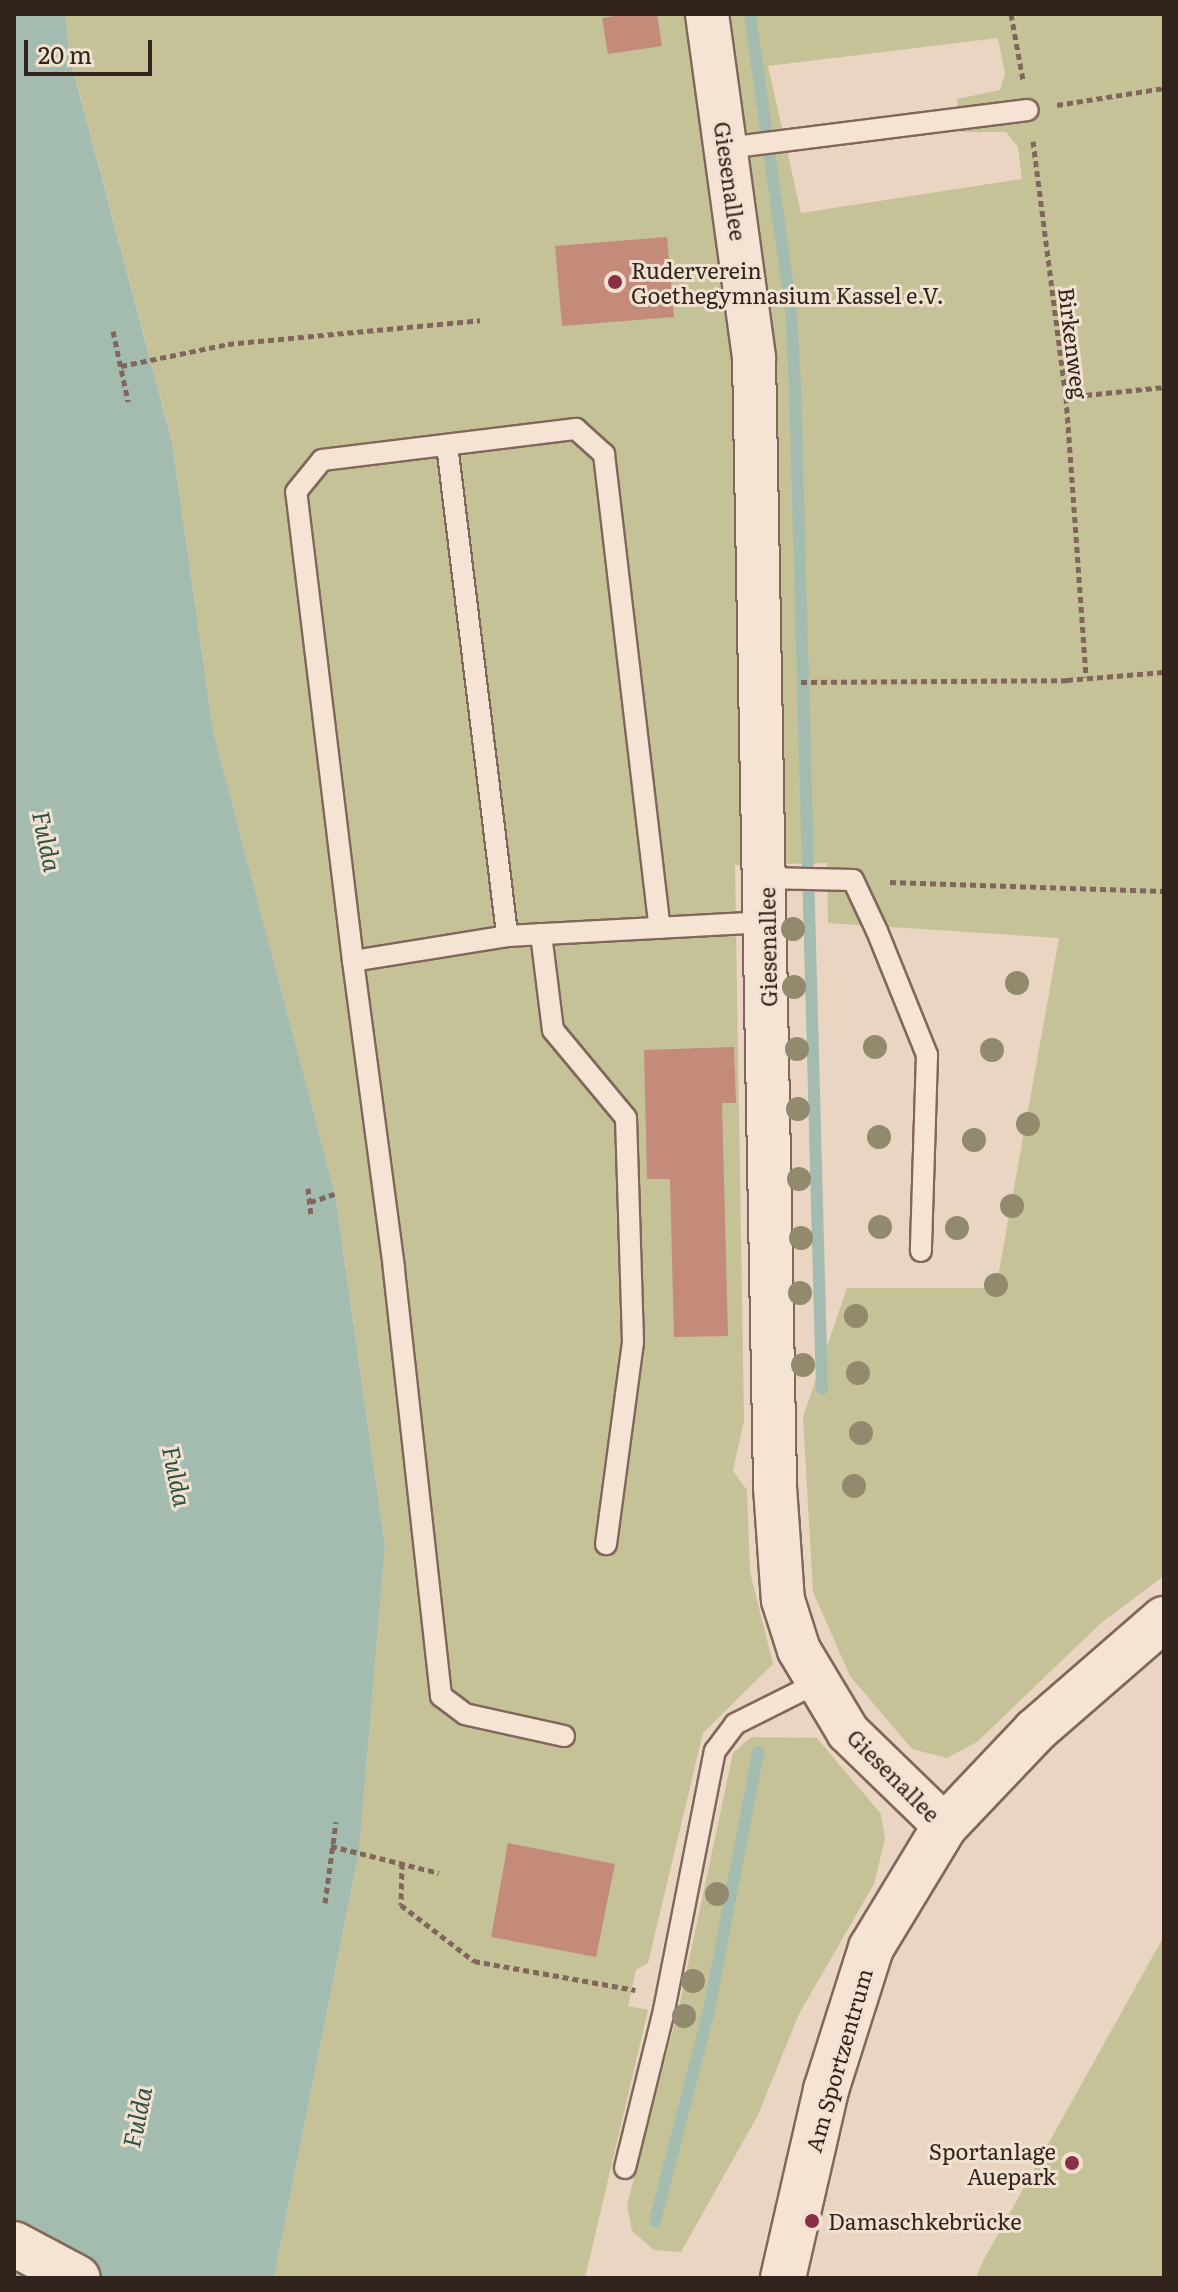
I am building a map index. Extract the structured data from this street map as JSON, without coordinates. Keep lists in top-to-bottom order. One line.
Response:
{"streets":{"street":["Giesenallee","Am Sportzentrum"],"path":["Birkenweg"]},"crossings":[["Giesenallee","Am Sportzentrum"]],"water":["Fulda"],"places":["Ruderverein Goethegymnasium Kassel e.V.","Sportanlage Auepark","Damaschkebrücke"],"scale_bar":"20 m"}
